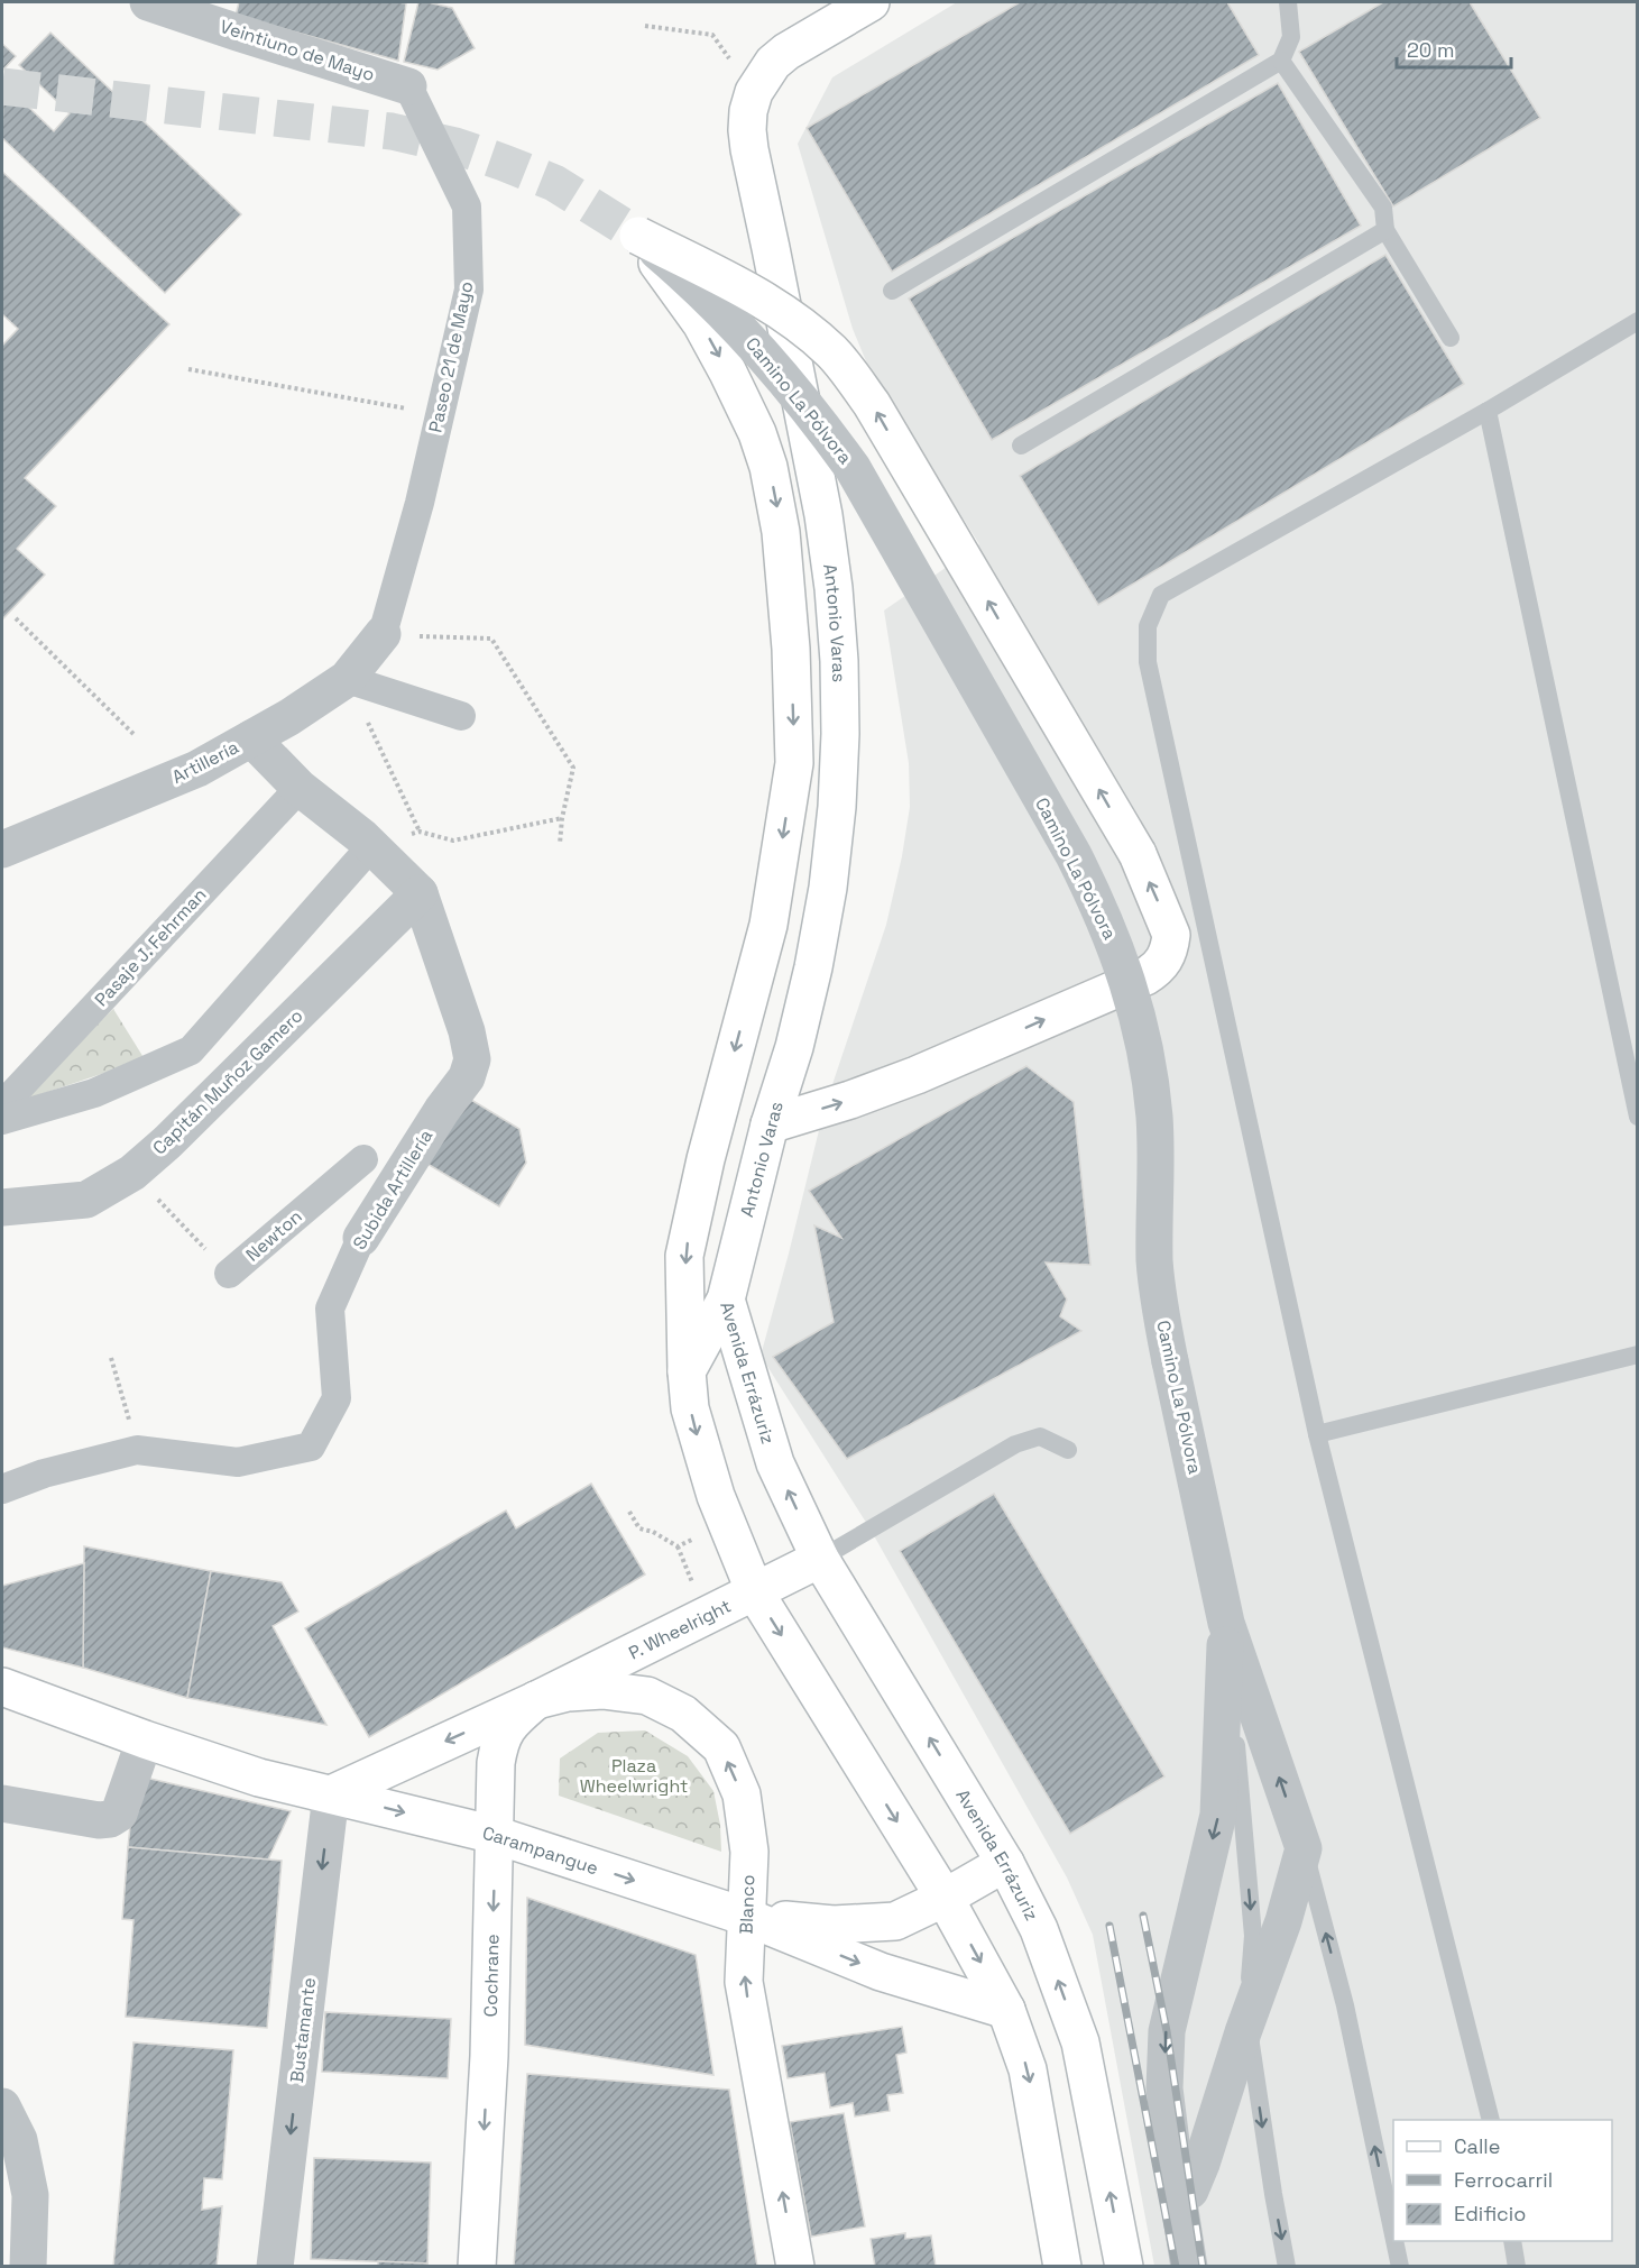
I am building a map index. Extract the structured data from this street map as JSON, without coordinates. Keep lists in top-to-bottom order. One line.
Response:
{"streets":{"main road":["Antonio Varas","Avenida Errázuriz","P. Wheelright","Carampangue","Blanco","Cochrane"],"street":["Veintiuno de Mayo","Paseo 21 de Mayo","Camino La Pólvora","Artillería","Pasaje J. Fehrman","Capitán Muñoz Gamero","Subida Artillería","Newton","Bustamante"]},"crossings":[["Veintiuno de Mayo","Paseo 21 de Mayo"],["Paseo 21 de Mayo","Artillería"],["Antonio Varas","Avenida Errázuriz"],["Artillería","Subida Artillería"],["Pasaje J. Fehrman","Subida Artillería"],["Capitán Muñoz Gamero","Subida Artillería"],["Capitán Muñoz Gamero","Newton"],["Avenida Errázuriz","P. Wheelright"],["Avenida Errázuriz","Carampangue"],["P. Wheelright","Blanco"],["P. Wheelright","Cochrane"],["Carampangue","Blanco"],["Carampangue","Cochrane"],["Carampangue","Bustamante"],["Blanco","Cochrane"]],"one_way":["Carampangue","Cochrane","Bustamante"],"parks":["Plaza Wheelwright"],"legend":["Calle","Ferrocarril","Edificio"],"scale_bar":"20 m"}
